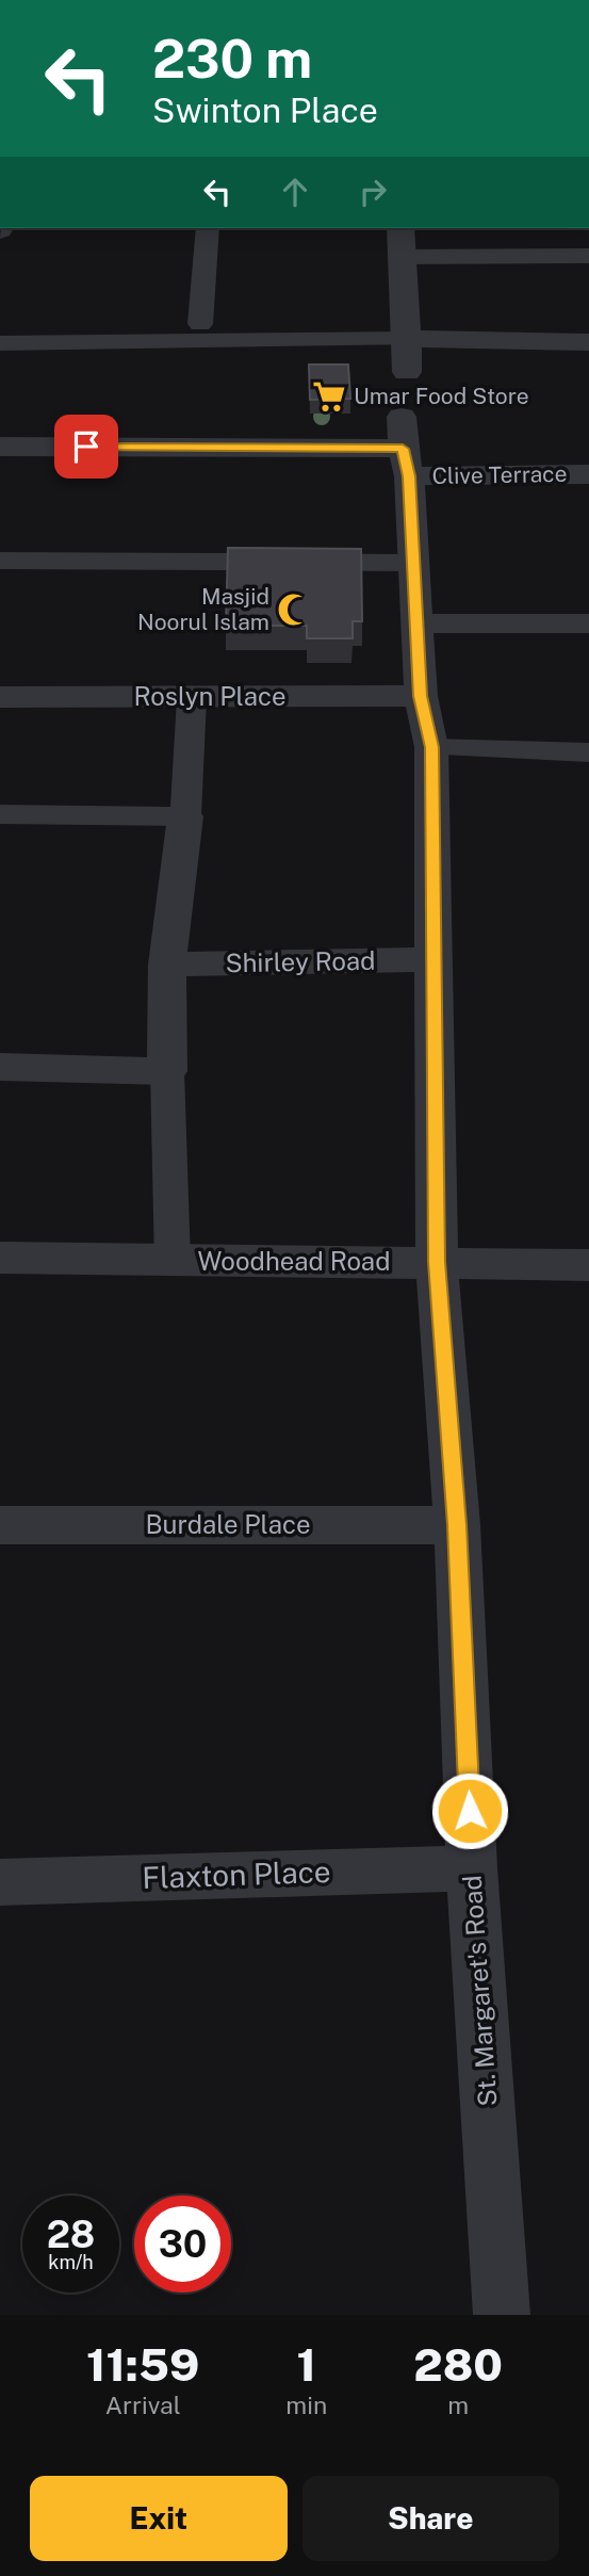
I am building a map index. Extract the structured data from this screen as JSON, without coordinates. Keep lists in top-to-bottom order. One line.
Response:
{"streets":{"street":["Clive Terrace","Roslyn Place","Shirley Road","Woodhead Road","Burdale Place","Flaxton Place","St. Margaret's Road"]},"crossings":[["Clive Terrace","St. Margaret's Road"],["Roslyn Place","St. Margaret's Road"],["Shirley Road","St. Margaret's Road"],["Woodhead Road","St. Margaret's Road"],["Burdale Place","St. Margaret's Road"],["Flaxton Place","St. Margaret's Road"]],"places":{"supermarket":["Umar Food Store"],"mosque":["Masjid Noorul Islam"]},"page":{"turn":["230 m","Swinton Place"],"speed":"28 km/h","limit":"30","eta":["11:59","Arrival","1","min","280","m"],"buttons":["Exit","Share"]}}
